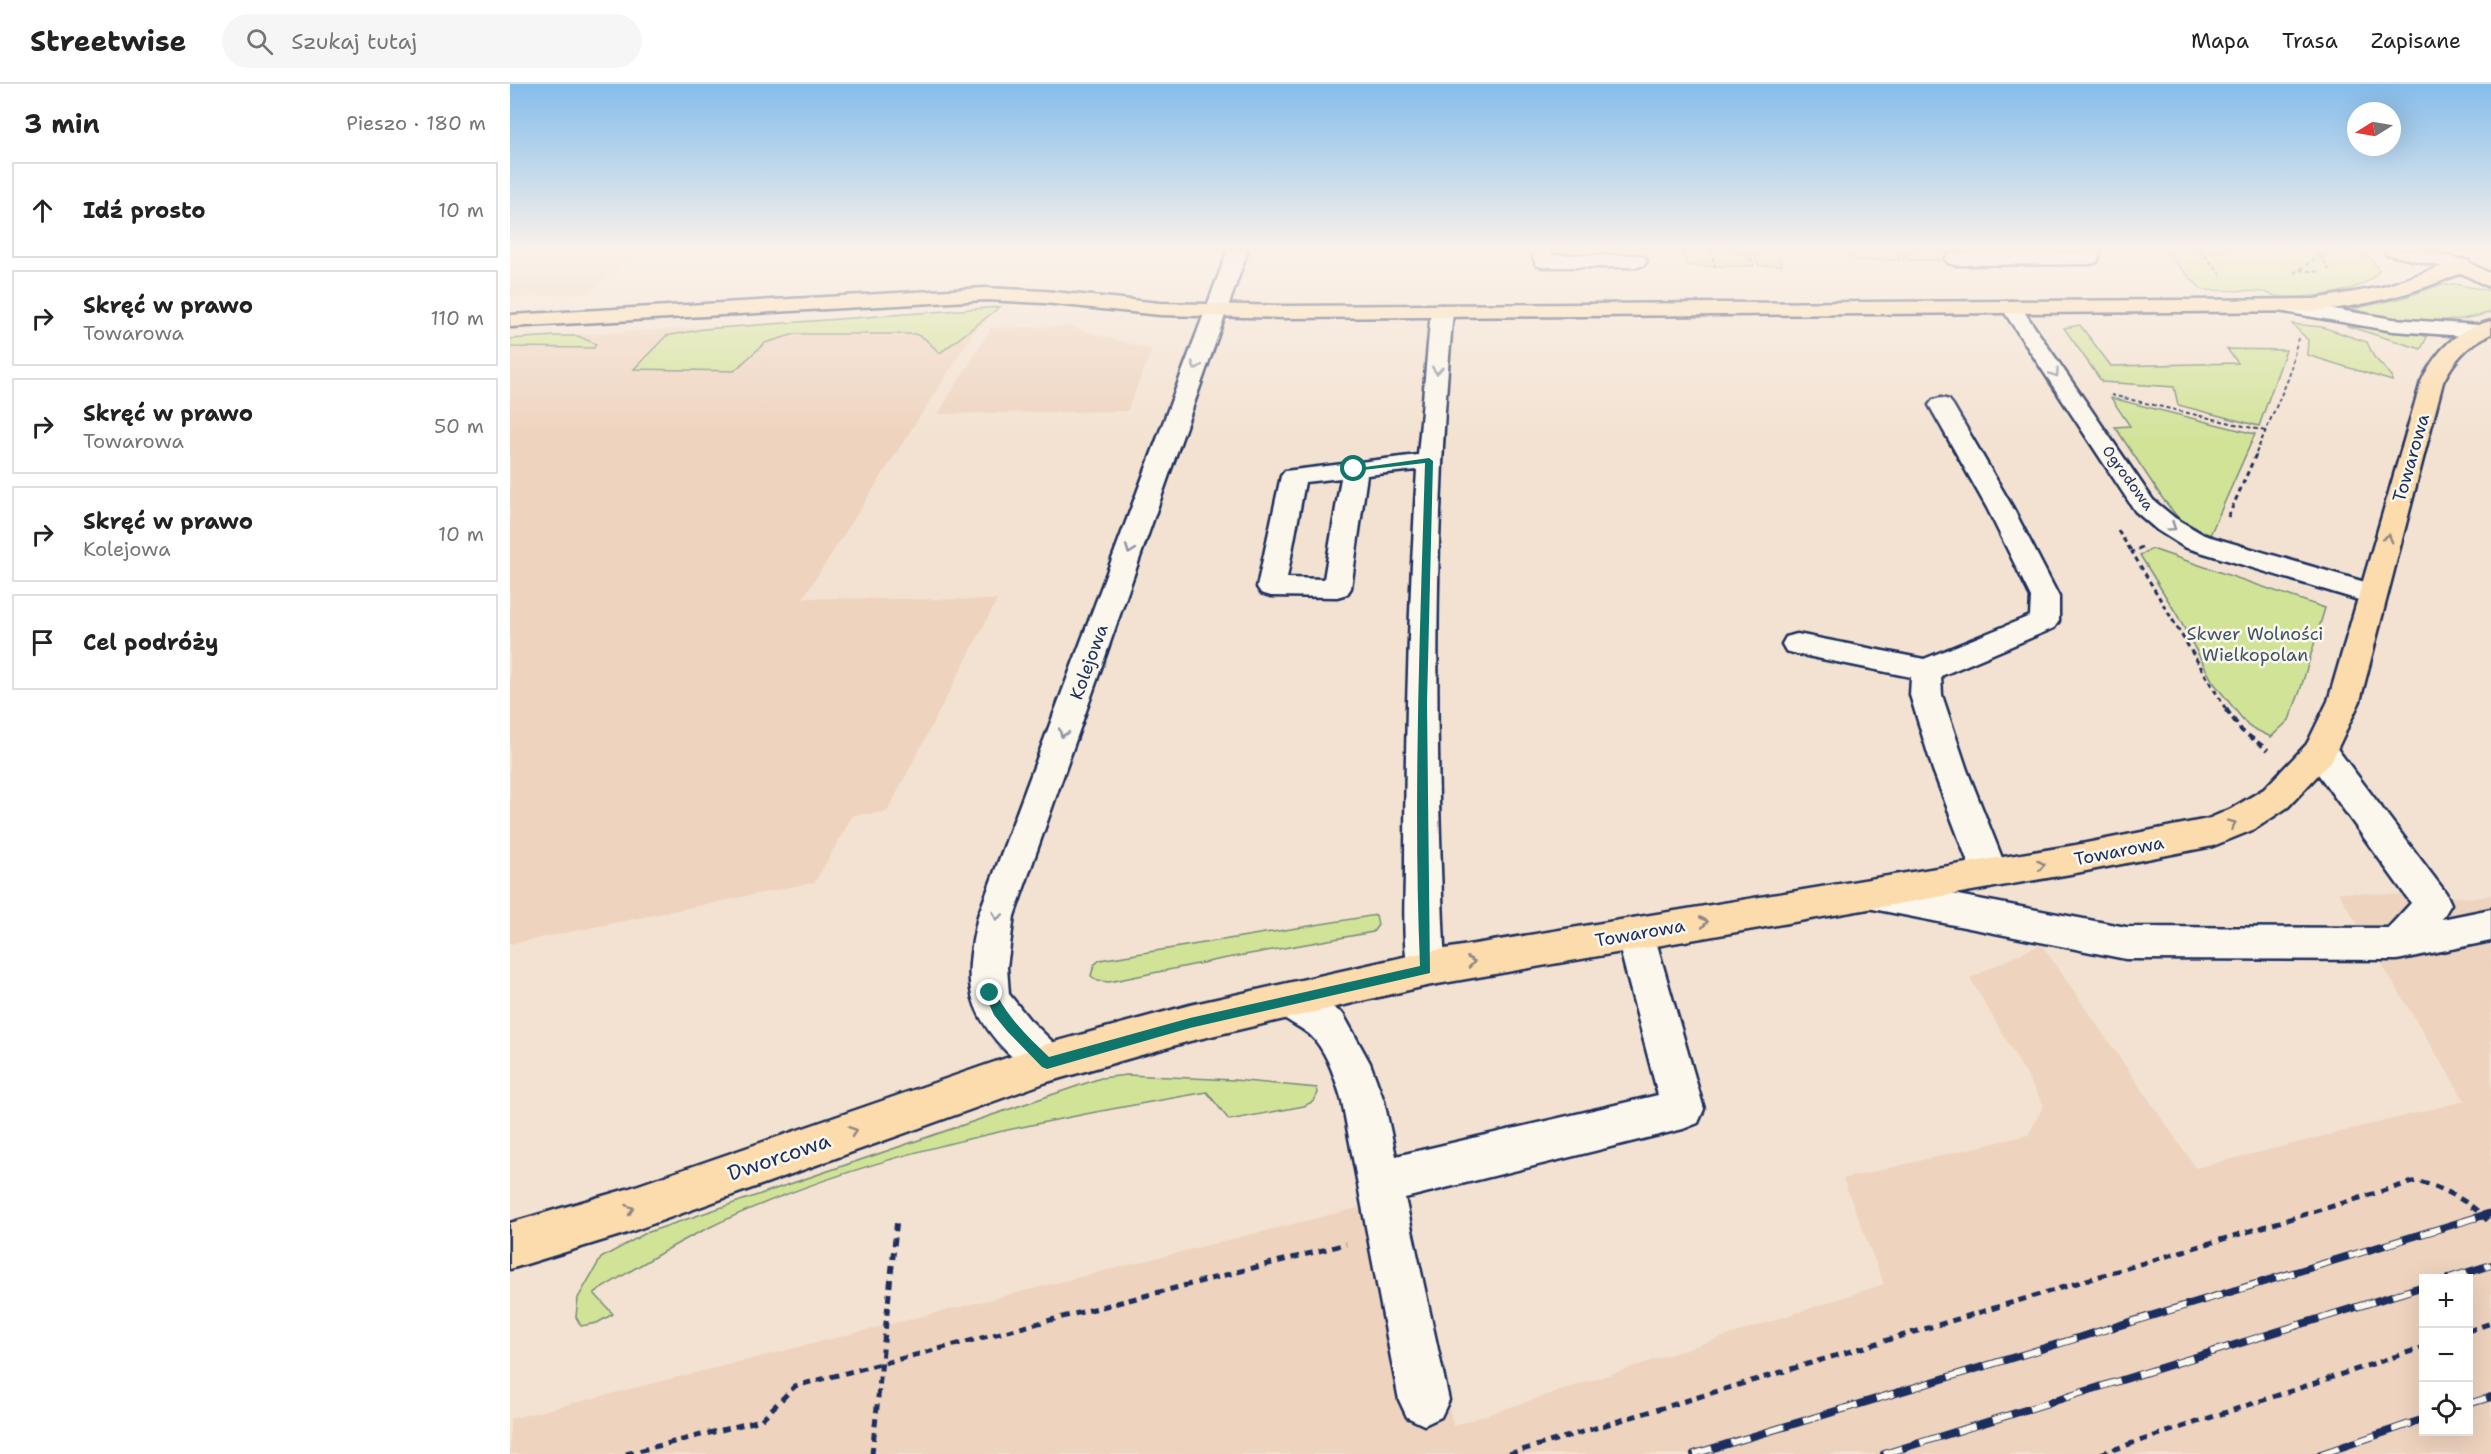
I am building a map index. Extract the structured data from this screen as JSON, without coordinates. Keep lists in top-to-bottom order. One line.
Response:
{"streets":{"main road":["Towarowa","Dworcowa"],"street":["Ogrodowa","Kolejowa"]},"crossings":[["Towarowa","Ogrodowa"],["Towarowa","Kolejowa"],["Towarowa","Dworcowa"],["Kolejowa","Dworcowa"]],"one_way":["Towarowa","Ogrodowa","Kolejowa","Dworcowa"],"parks":["Skwer Wolności Wielkopolan"],"north":"left","page":{"header":"Streetwise","search":"Szukaj tutaj","nav":["Mapa","Trasa","Zapisane"],"heading":["3 min","Pieszo · 180 m"],"list":[["Idź prosto","10 m"],["Skręć w prawo","Towarowa","110 m"],["Skręć w prawo","Towarowa","50 m"],["Skręć w prawo","Kolejowa","10 m"],"Cel podróży"],"map_buttons":["+","−"]}}
